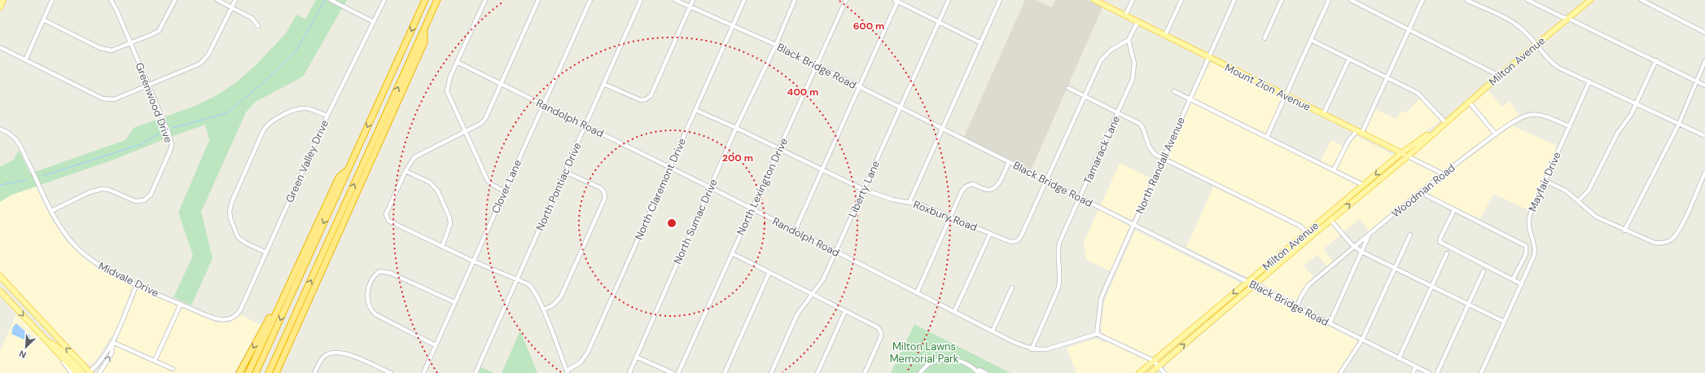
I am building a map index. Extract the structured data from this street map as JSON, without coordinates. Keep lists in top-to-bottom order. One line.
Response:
{"streets":{"main road":["Milton Avenue","Mount Zion Avenue"],"street":["Black Bridge Road","Greenwood Drive","Randolph Road","Tamarack Lane","Green Valley Drive","North Randall Avenue","Mayfair Drive","Clover Lane","North Pontiac Drive","North Lexington Drive","North Claremont Drive","Liberty Lane","Woodman Road","Roxbury Road","North Sumac Drive","Midvale Drive"]},"crossings":[["Milton Avenue","Black Bridge Road"],["Milton Avenue","Mount Zion Avenue"],["Black Bridge Road","Tamarack Lane"],["Black Bridge Road","North Randall Avenue"],["Black Bridge Road","North Lexington Drive"],["Black Bridge Road","North Claremont Drive"],["Black Bridge Road","Liberty Lane"],["Black Bridge Road","Woodman Road"],["Black Bridge Road","Roxbury Road"],["Black Bridge Road","North Sumac Drive"],["Mount Zion Avenue","North Randall Avenue"],["Mount Zion Avenue","Woodman Road"],["Greenwood Drive","Midvale Drive"],["Randolph Road","Tamarack Lane"],["Randolph Road","North Randall Avenue"],["Randolph Road","Clover Lane"],["Randolph Road","North Pontiac Drive"],["Randolph Road","North Lexington Drive"],["Randolph Road","North Claremont Drive"],["Randolph Road","Liberty Lane"],["Randolph Road","North Sumac Drive"],["Green Valley Drive","Midvale Drive"],["Mayfair Drive","Woodman Road"],["North Lexington Drive","Roxbury Road"],["North Claremont Drive","Roxbury Road"],["Liberty Lane","Roxbury Road"],["Roxbury Road","North Sumac Drive"]],"parks":["Milton Lawns Memorial Park"],"north":"bottom left","rings":["600 m","400 m","200 m"]}
